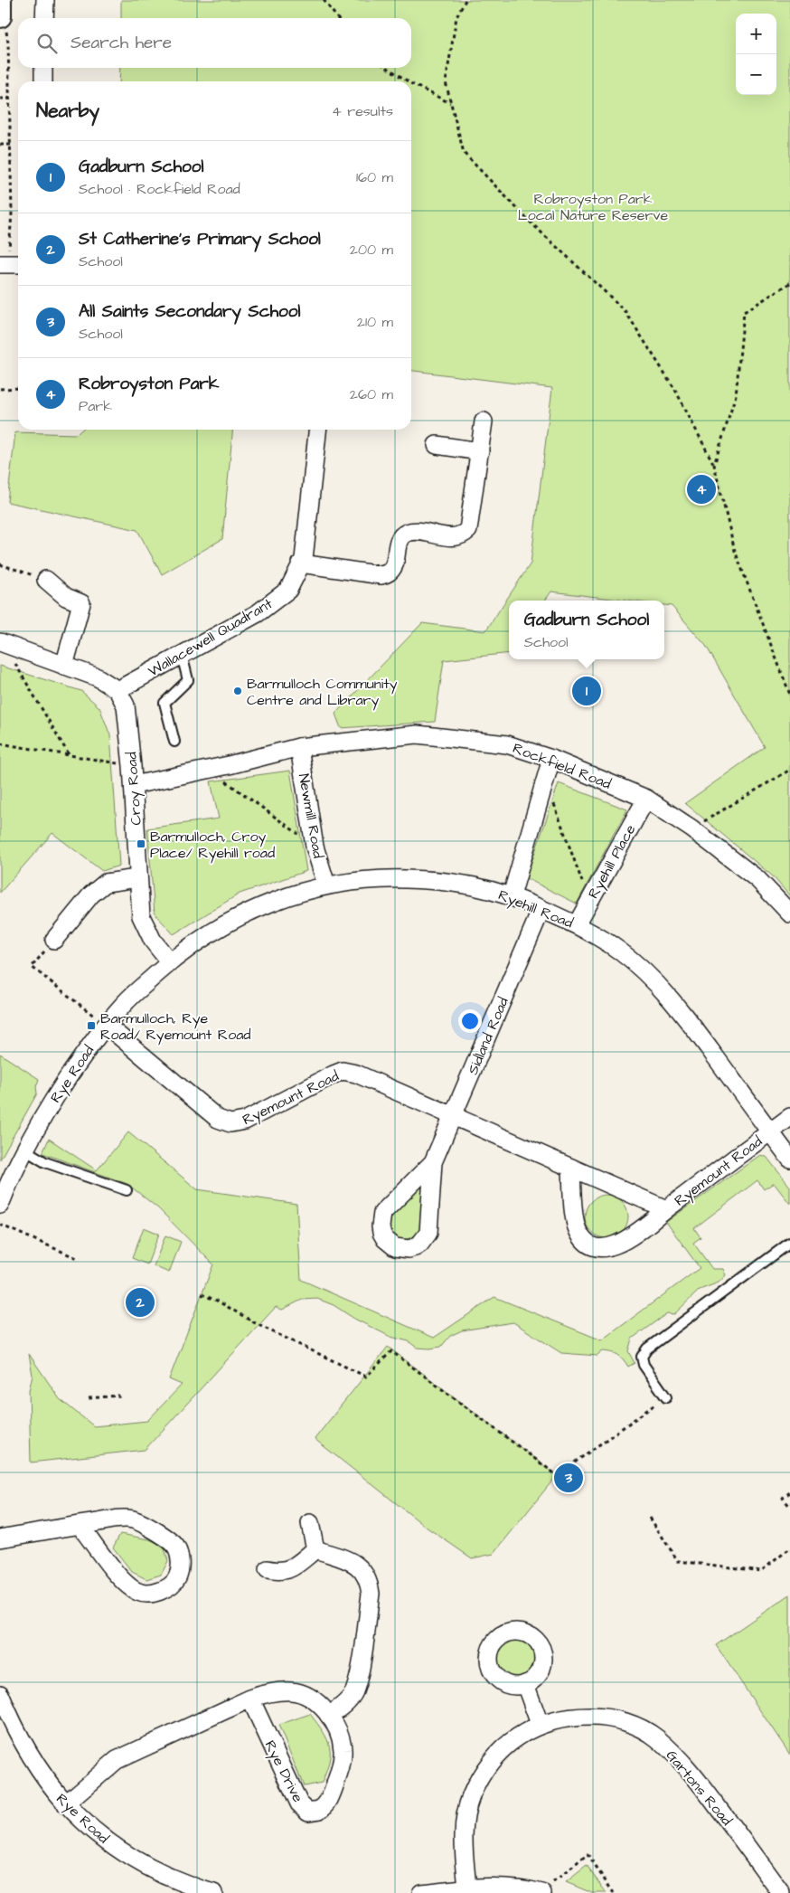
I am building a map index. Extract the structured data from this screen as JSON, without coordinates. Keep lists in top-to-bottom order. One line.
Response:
{"streets":{"street":["Wallacewell Quadrant","Rockfield Road","Croy Road","Newmill Road","Ryehill Place","Ryehill Road","Sidland Road","Rye Road","Ryemount Road","Rye Drive","Gartons Road"]},"crossings":[["Wallacewell Quadrant","Croy Road"],["Rockfield Road","Croy Road"],["Rockfield Road","Newmill Road"],["Rockfield Road","Ryehill Place"],["Croy Road","Ryehill Road"],["Croy Road","Rye Road"],["Newmill Road","Ryehill Road"],["Ryehill Place","Ryehill Road"],["Ryehill Road","Sidland Road"],["Ryehill Road","Rye Road"],["Ryehill Road","Ryemount Road"],["Sidland Road","Ryemount Road"],["Rye Road","Ryemount Road"],["Rye Road","Rye Drive"]],"parks":["Robroyston Park Local Nature Reserve"],"places":{"other":["Barmulloch Community Centre and Library"],"transit":["Barmulloch, Croy Place/ Ryehill road","Barmulloch, Rye Road/ Ryemount Road"]},"page":{"map_buttons":["+","−"],"search":"Search here","heading":["Nearby","4 results"],"list":[{"mark":"1","name":"Gadburn School","note":"School · Rockfield Road","value":"160 m"},{"mark":"2","name":"St Catherine's Primary School","note":"School","value":"200 m"},{"mark":"3","name":"All Saints Secondary School","note":"School","value":"210 m"},{"mark":"4","name":"Robroyston Park","note":"Park","value":"260 m"}],"pins":["4","1","2","3"],"popup":["Gadburn School","School"]}}
